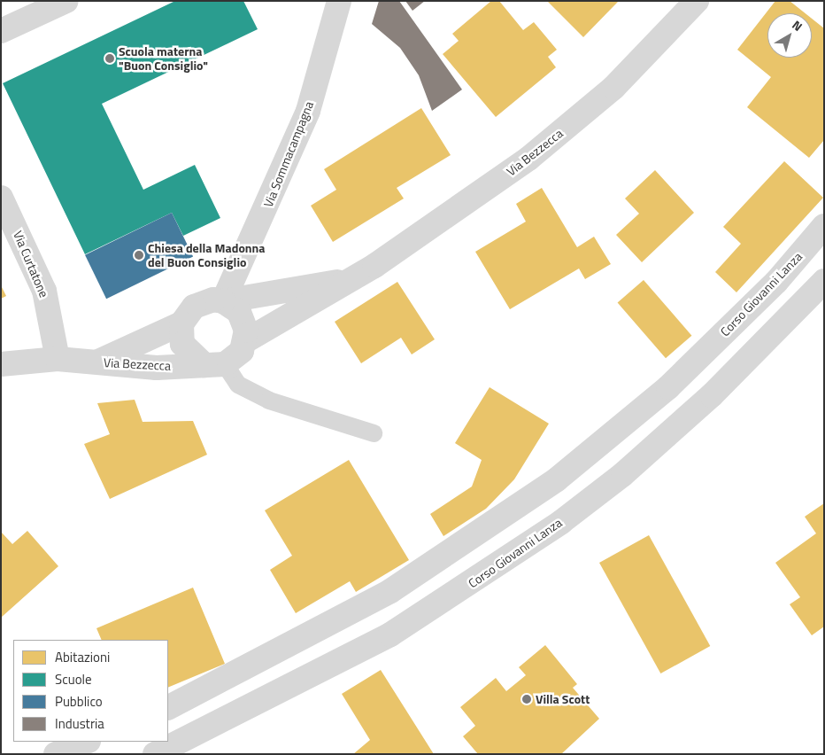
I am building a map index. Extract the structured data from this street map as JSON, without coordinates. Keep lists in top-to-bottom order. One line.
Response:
{"streets":{"street":["Via Bezzecca","Via Sommacampagna","Via Curtatone","Corso Giovanni Lanza"]},"crossings":[["Via Bezzecca","Via Sommacampagna"],["Via Bezzecca","Via Curtatone"]],"places":["Scuola materna \"Buon Consiglio\"","Chiesa della Madonna del Buon Consiglio","Villa Scott"],"legend":["Abitazioni","Scuole","Pubblico","Industria"],"north":"top right"}
